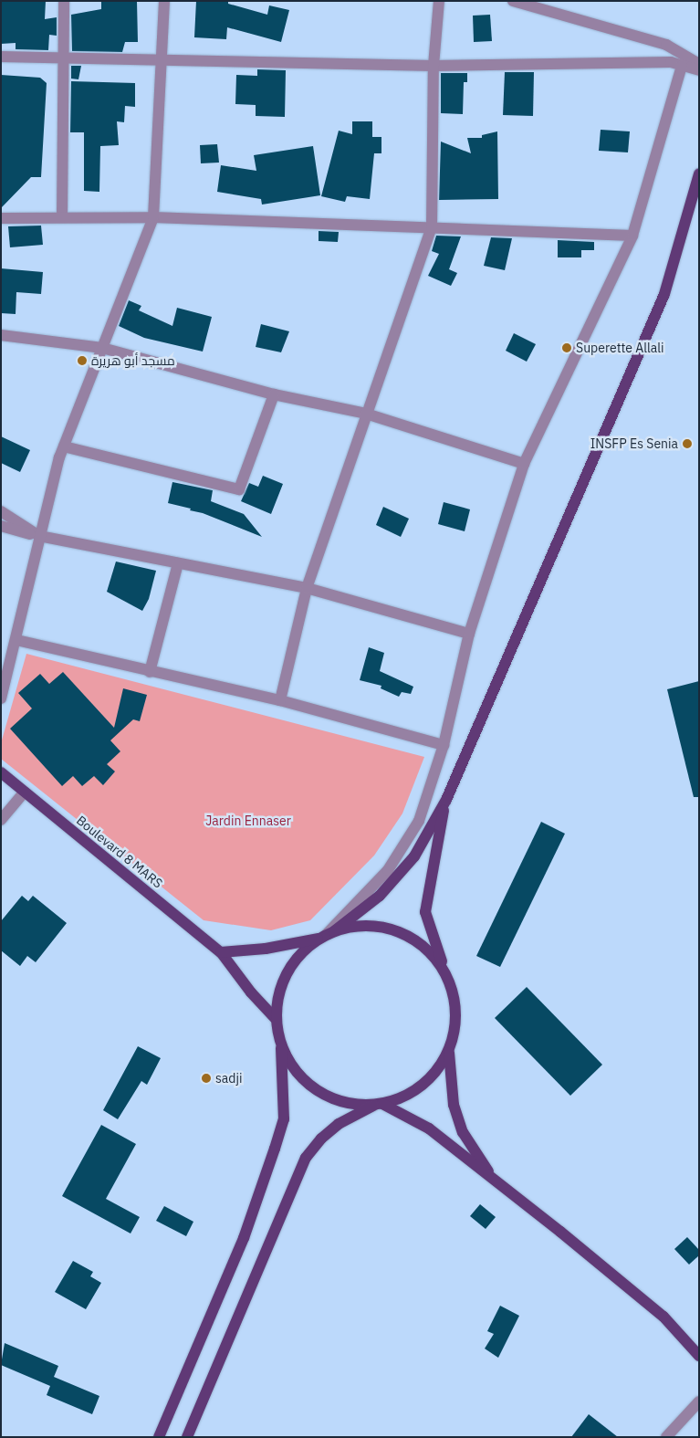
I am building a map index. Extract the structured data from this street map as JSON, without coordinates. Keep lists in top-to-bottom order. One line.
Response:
{"streets":{"main road":["Boulevard 8 MARS"]},"parks":["Jardin Ennaser"],"places":["Superette Allali","مسجد أبو هريرة","INSFP Es Senia","sadji"]}
